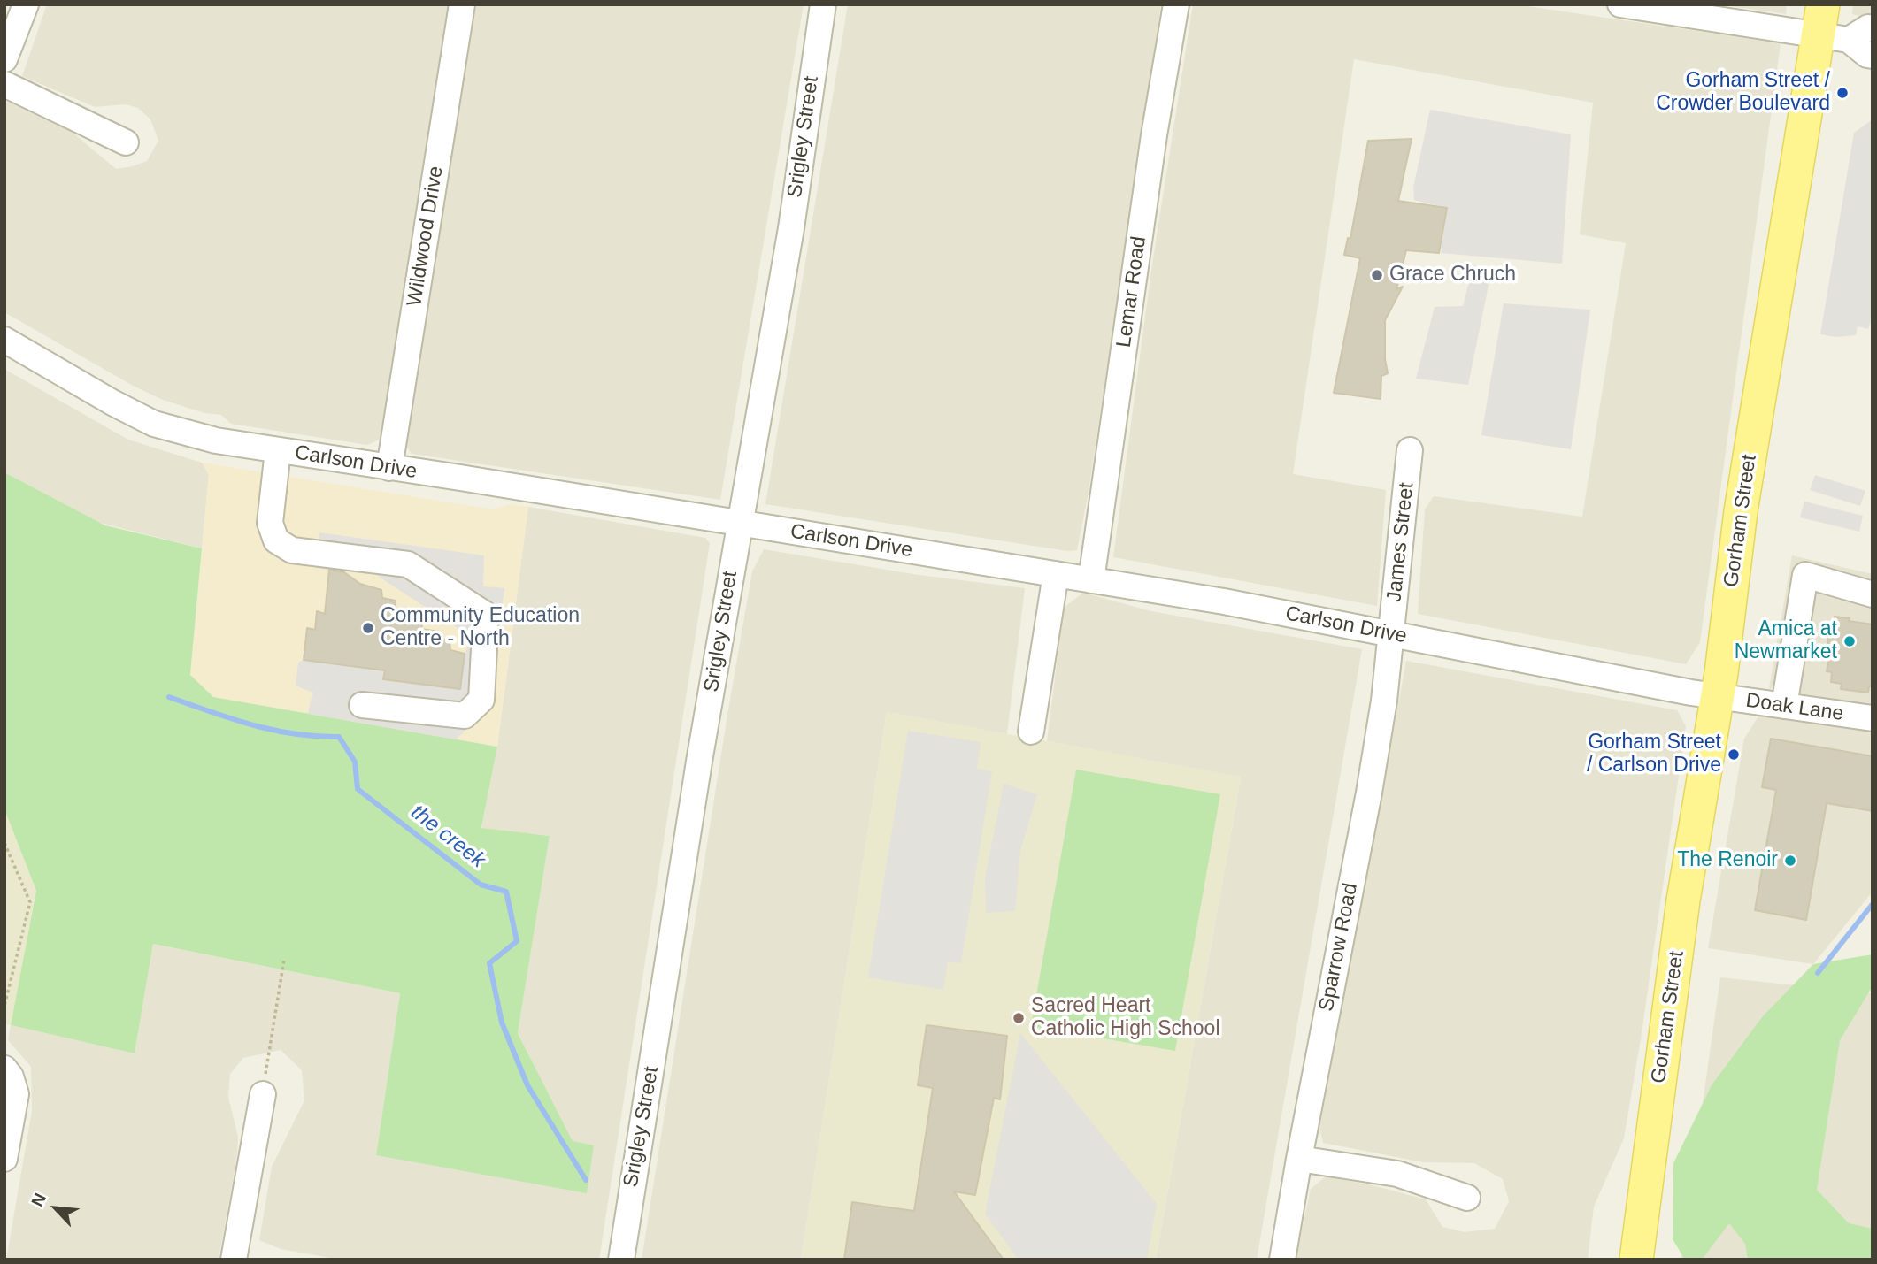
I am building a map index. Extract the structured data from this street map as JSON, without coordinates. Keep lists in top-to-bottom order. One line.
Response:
{"streets":{"main road":["Gorham Street"],"street":["Srigley Street","Wildwood Drive","Lemar Road","Carlson Drive","James Street","Doak Lane","Sparrow Road"]},"crossings":[["Srigley Street","Carlson Drive"],["Wildwood Drive","Carlson Drive"],["Lemar Road","Carlson Drive"],["Carlson Drive","Gorham Street"],["Carlson Drive","James Street"],["Carlson Drive","Doak Lane"],["Carlson Drive","Sparrow Road"],["Gorham Street","Doak Lane"],["James Street","Sparrow Road"]],"water":["the creek"],"places":["Gorham Street / Crowder Boulevard","Grace Chruch","Community Education Centre - North","Amica at Newmarket","Gorham Street / Carlson Drive","The Renoir","Sacred Heart Catholic High School"],"north":"top left"}
